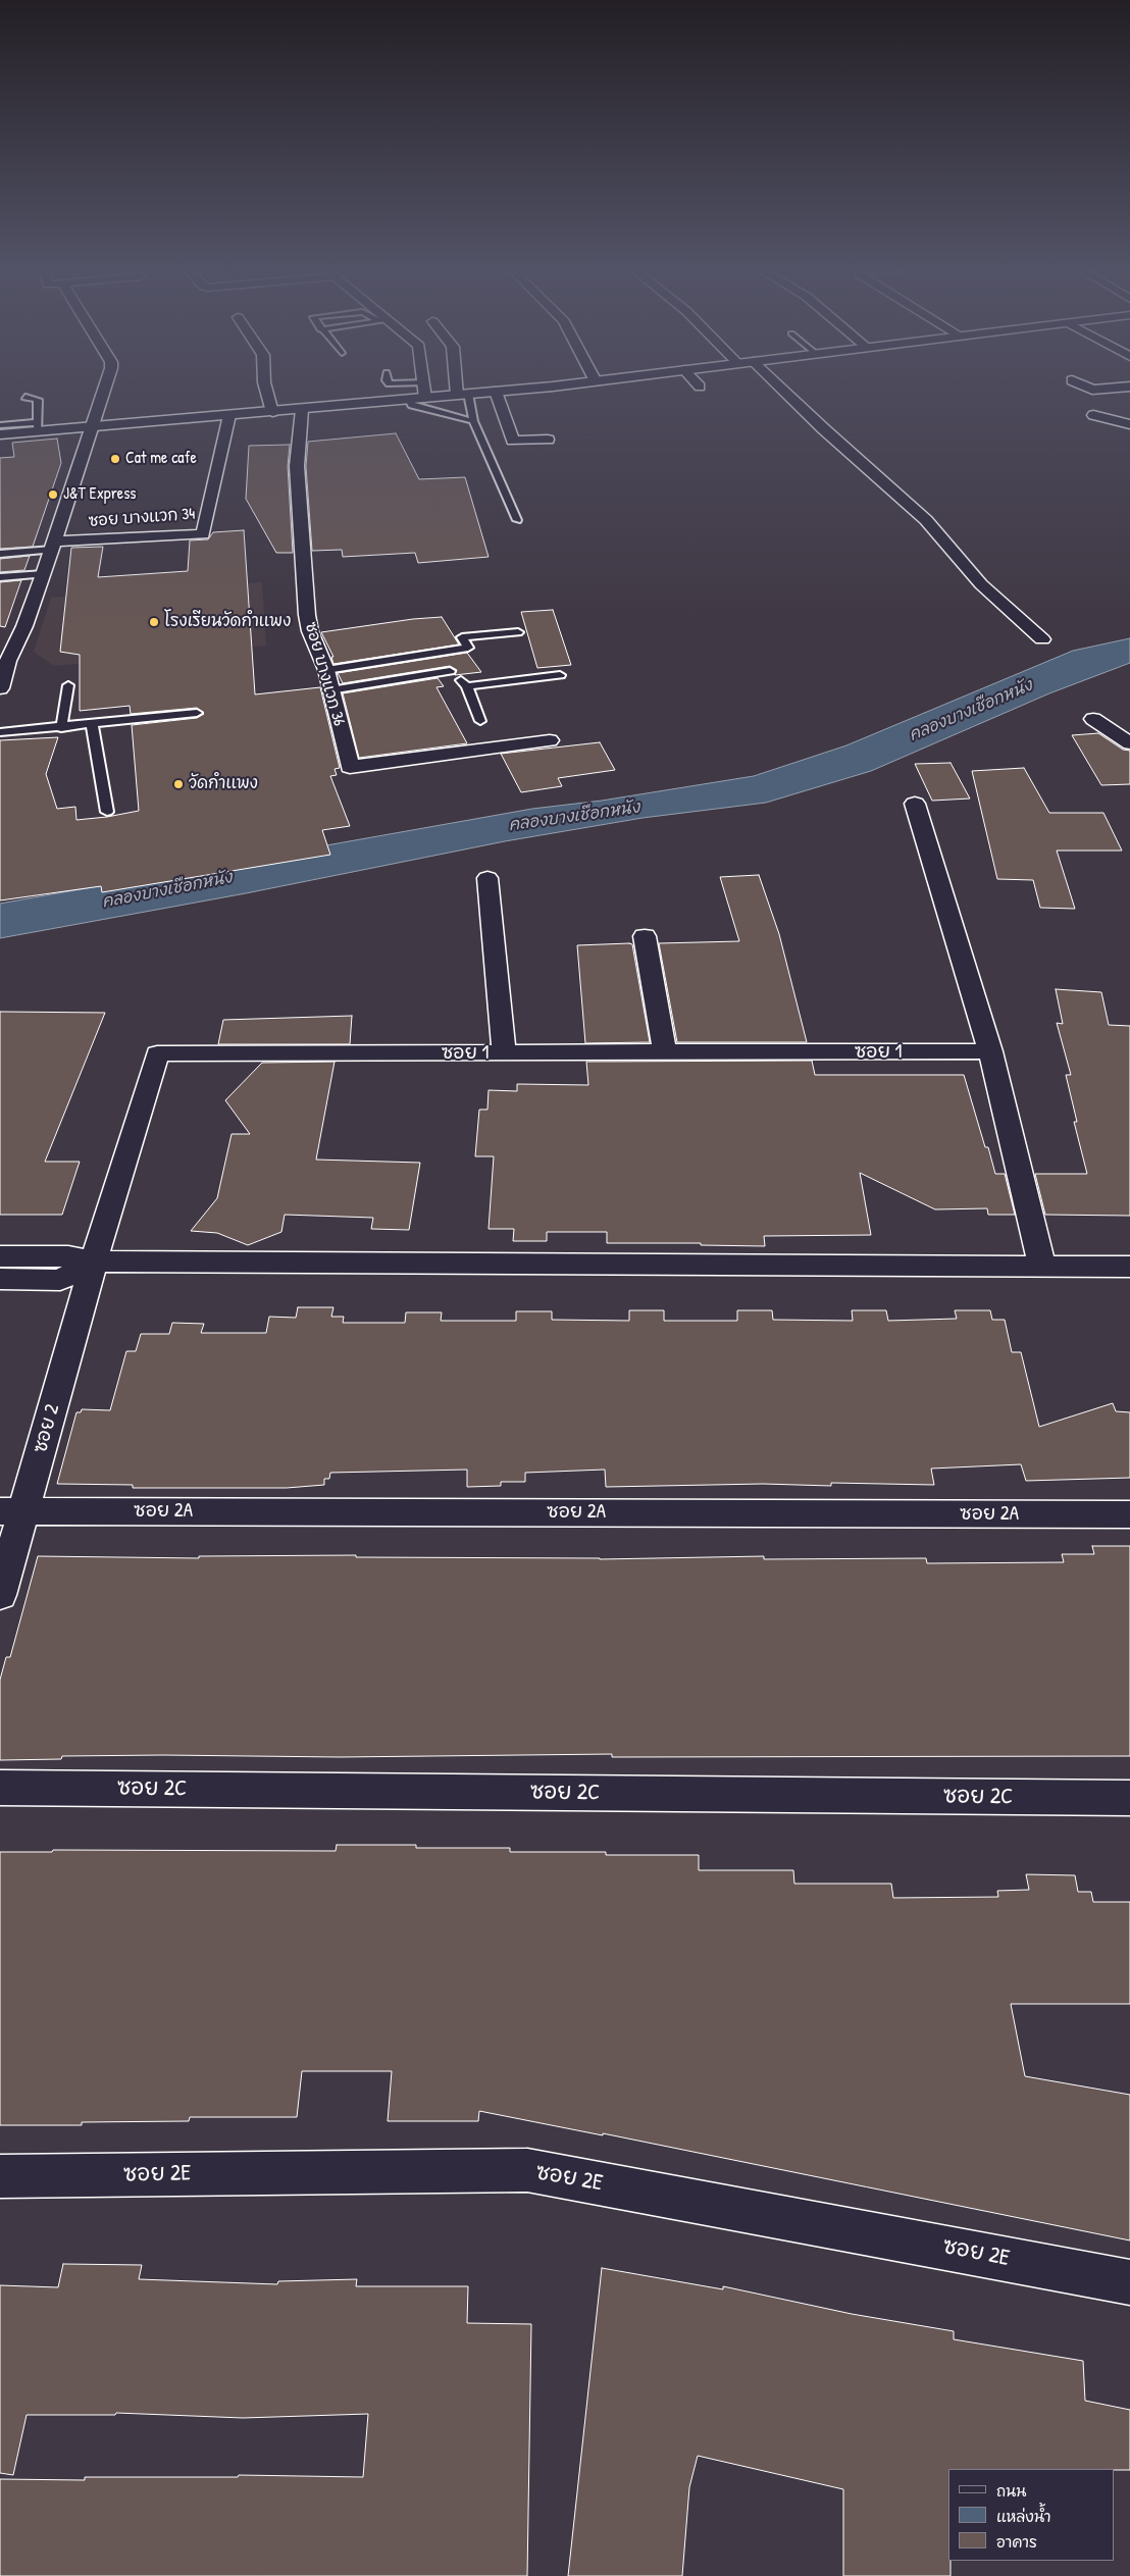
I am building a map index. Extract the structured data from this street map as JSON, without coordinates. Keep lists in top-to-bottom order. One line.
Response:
{"streets":{"street":["ซอย บางแวก 34","ซอย บางแวก 36","ซอย 1","ซอย 2","ซอย 2A","ซอย 2C","ซอย 2E"]},"crossings":[["ซอย 1","ซอย 2"],["ซอย 2","ซอย 2A"]],"water":["คลองบางเชือกหนัง"],"places":["Cat me cafe","J&T Express","โรงเรียนวัดกำแพง","วัดกำแพง"],"legend":["ถนน","แหล่งน้ำ","อาคาร"]}
